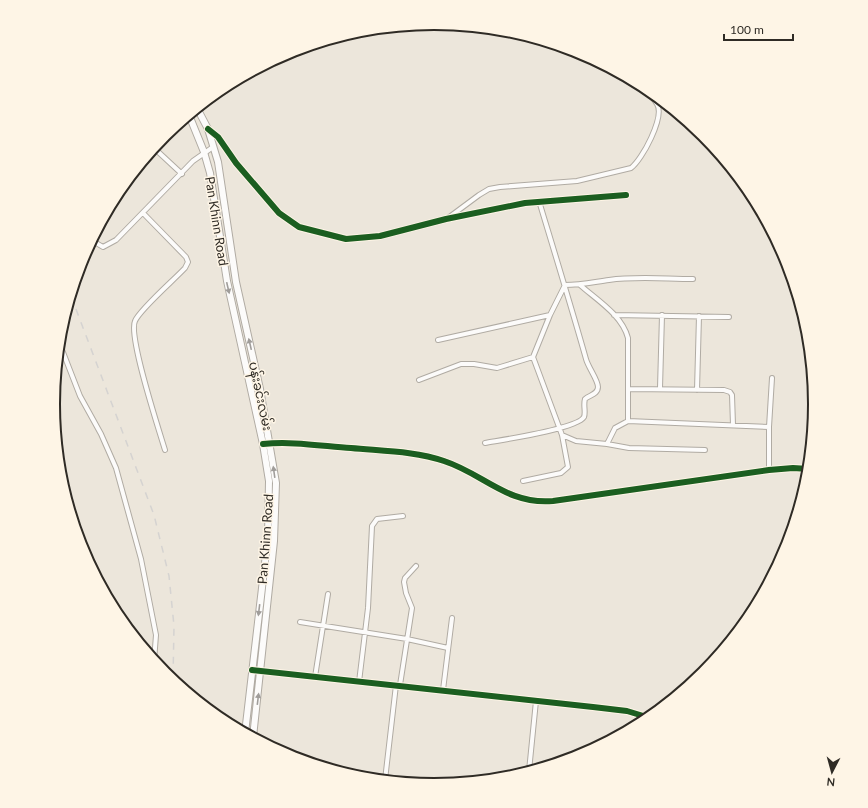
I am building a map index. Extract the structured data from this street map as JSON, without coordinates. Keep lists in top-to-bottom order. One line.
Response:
{"streets":{"main road":["Pan Khinn Road","ပန်းခင်းလမ်း"]},"one_way":["Pan Khinn Road","ပန်းခင်းလမ်း"],"scale_bar":"100 m","north":"bottom"}
